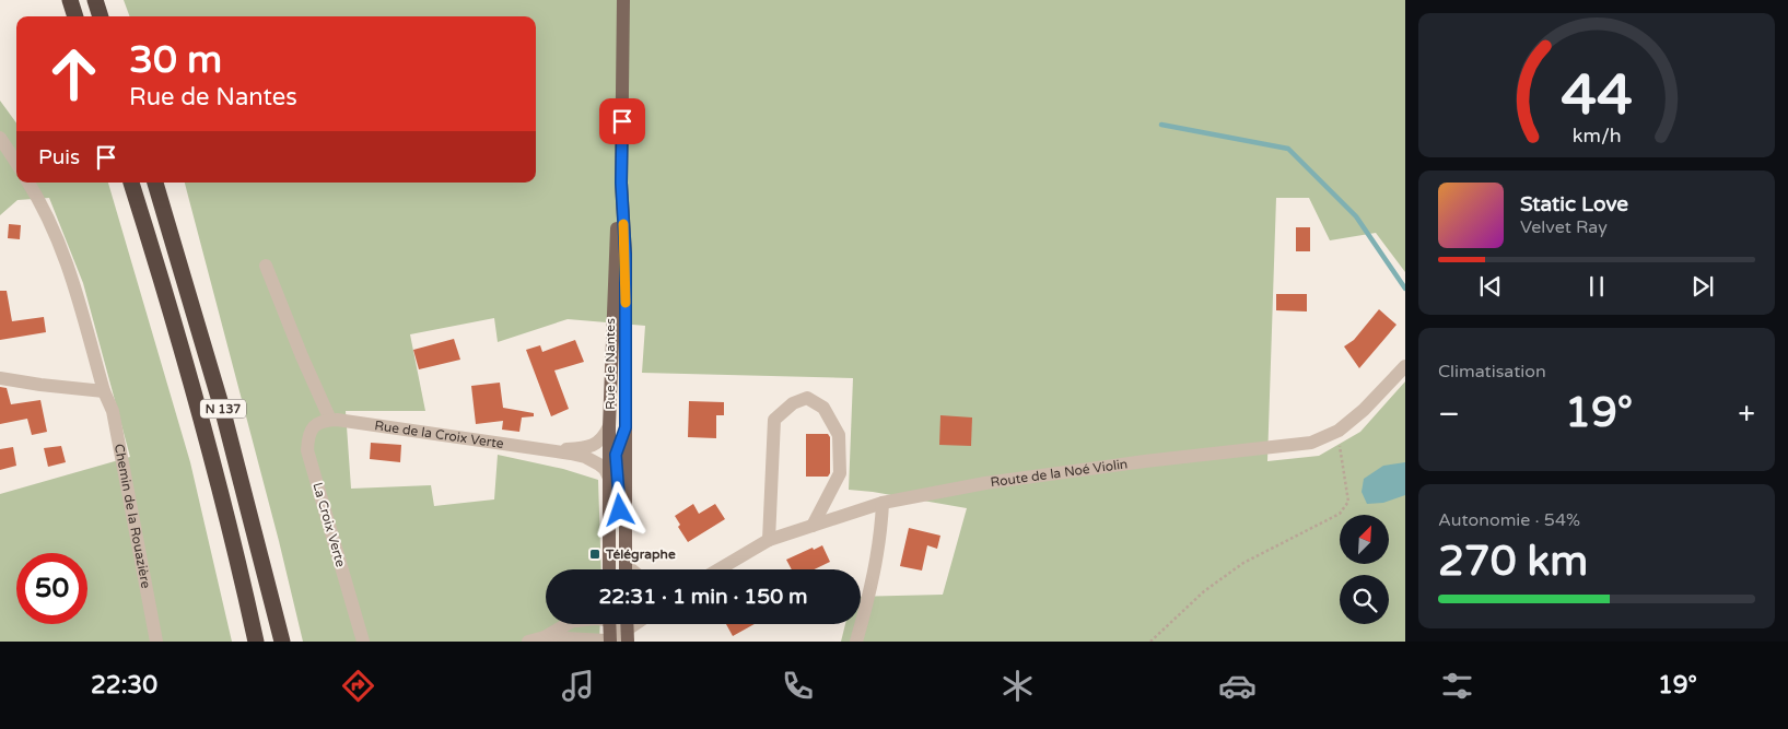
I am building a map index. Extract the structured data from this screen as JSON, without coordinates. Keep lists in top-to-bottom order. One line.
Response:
{"streets":{"highway":["N 137"],"main road":["Rue de Nantes"],"street":["Rue de la Croix Verte","Route de la Noé Violin","Chemin de la Rouazière","La Croix Verte"]},"crossings":[["Rue de Nantes","Rue de la Croix Verte"],["Rue de la Croix Verte","La Croix Verte"]],"places":{"transit":["Télégraphe"]},"north":"top right","page":{"turn":["30 m","Rue de Nantes"],"then":"Puis","song":["Static Love","Velvet Ray"],"tile":["Climatisation",["Autonomie · 54%","270 km"]],"heat":["−","19°","+"],"limit":"50","trip":"22:31 · 1 min · 150 m","tabs":["22:30","19°"],"gauge":["44","km/h"]}}
